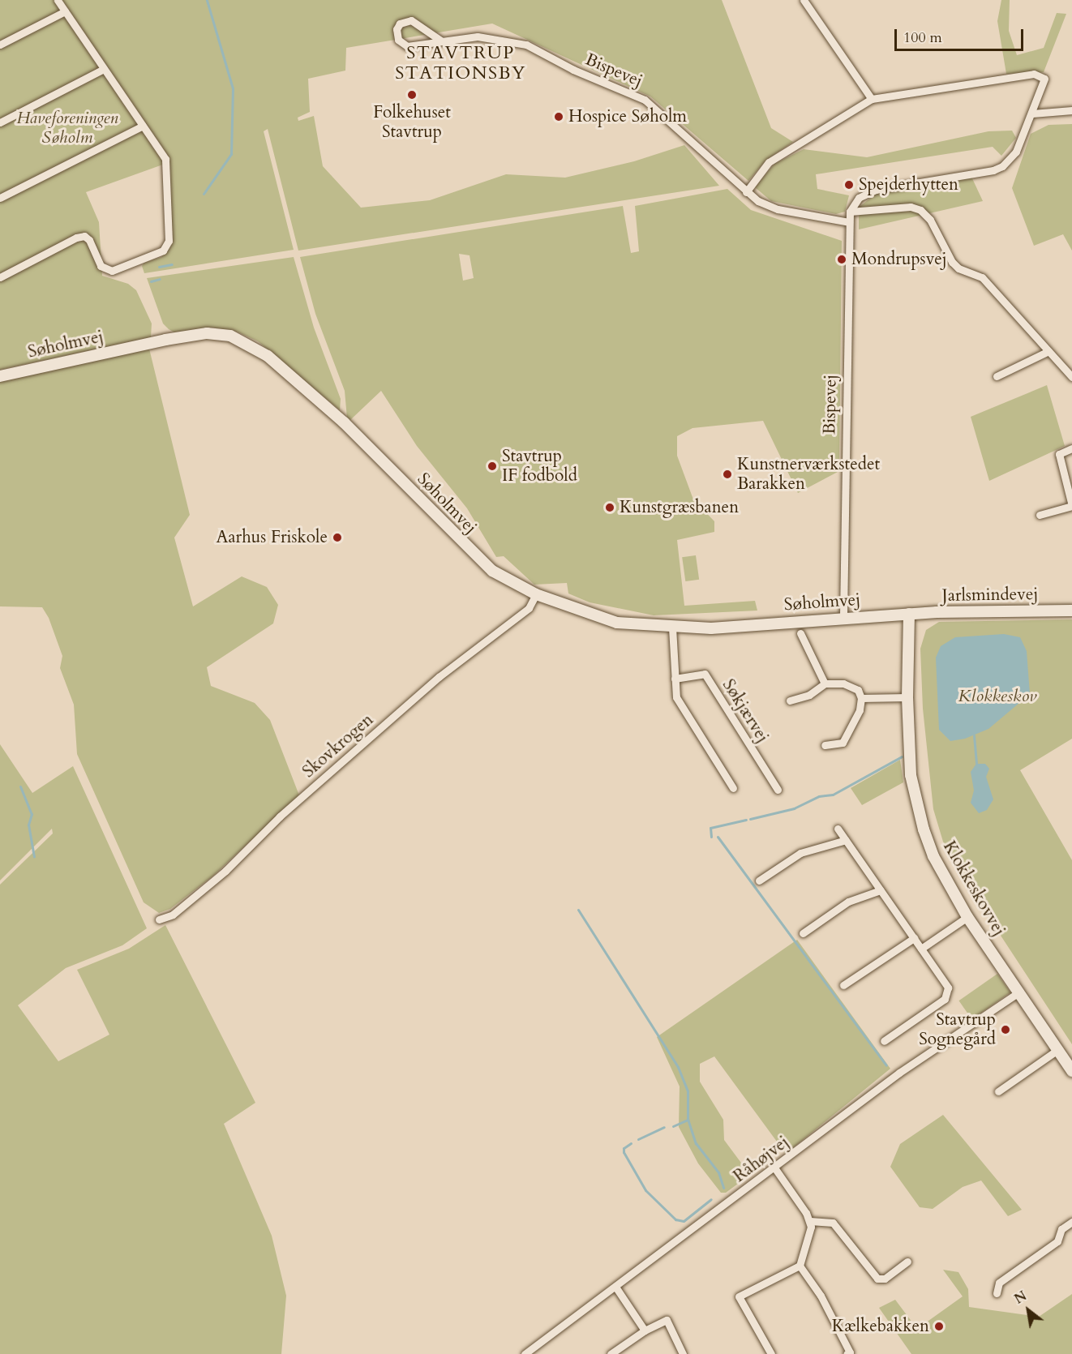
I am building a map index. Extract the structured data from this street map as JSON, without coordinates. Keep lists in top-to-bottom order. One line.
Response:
{"streets":{"street":["Bispevej","Søholmvej","Jarlsmindevej","Søkjærvej","Skovkrogen","Klokkeskovvej","Råhøjvej"]},"crossings":[["Bispevej","Søholmvej"],["Søholmvej","Jarlsmindevej"],["Søholmvej","Skovkrogen"],["Søholmvej","Klokkeskovvej"],["Jarlsmindevej","Klokkeskovvej"],["Klokkeskovvej","Råhøjvej"]],"districts":["STAVTRUP STATIONSBY"],"parks":["Haveforeningen Søholm","Klokkeskov"],"places":["Folkehuset Stavtrup","Hospice Søholm","Spejderhytten","Mondrupsvej","Stavtrup IF fodbold","Kunstnerværkstedet Barakken","Kunstgræsbanen","Aarhus Friskole","Stavtrup Sognegård","Kælkebakken"],"scale_bar":"100 m","north":"top left"}
